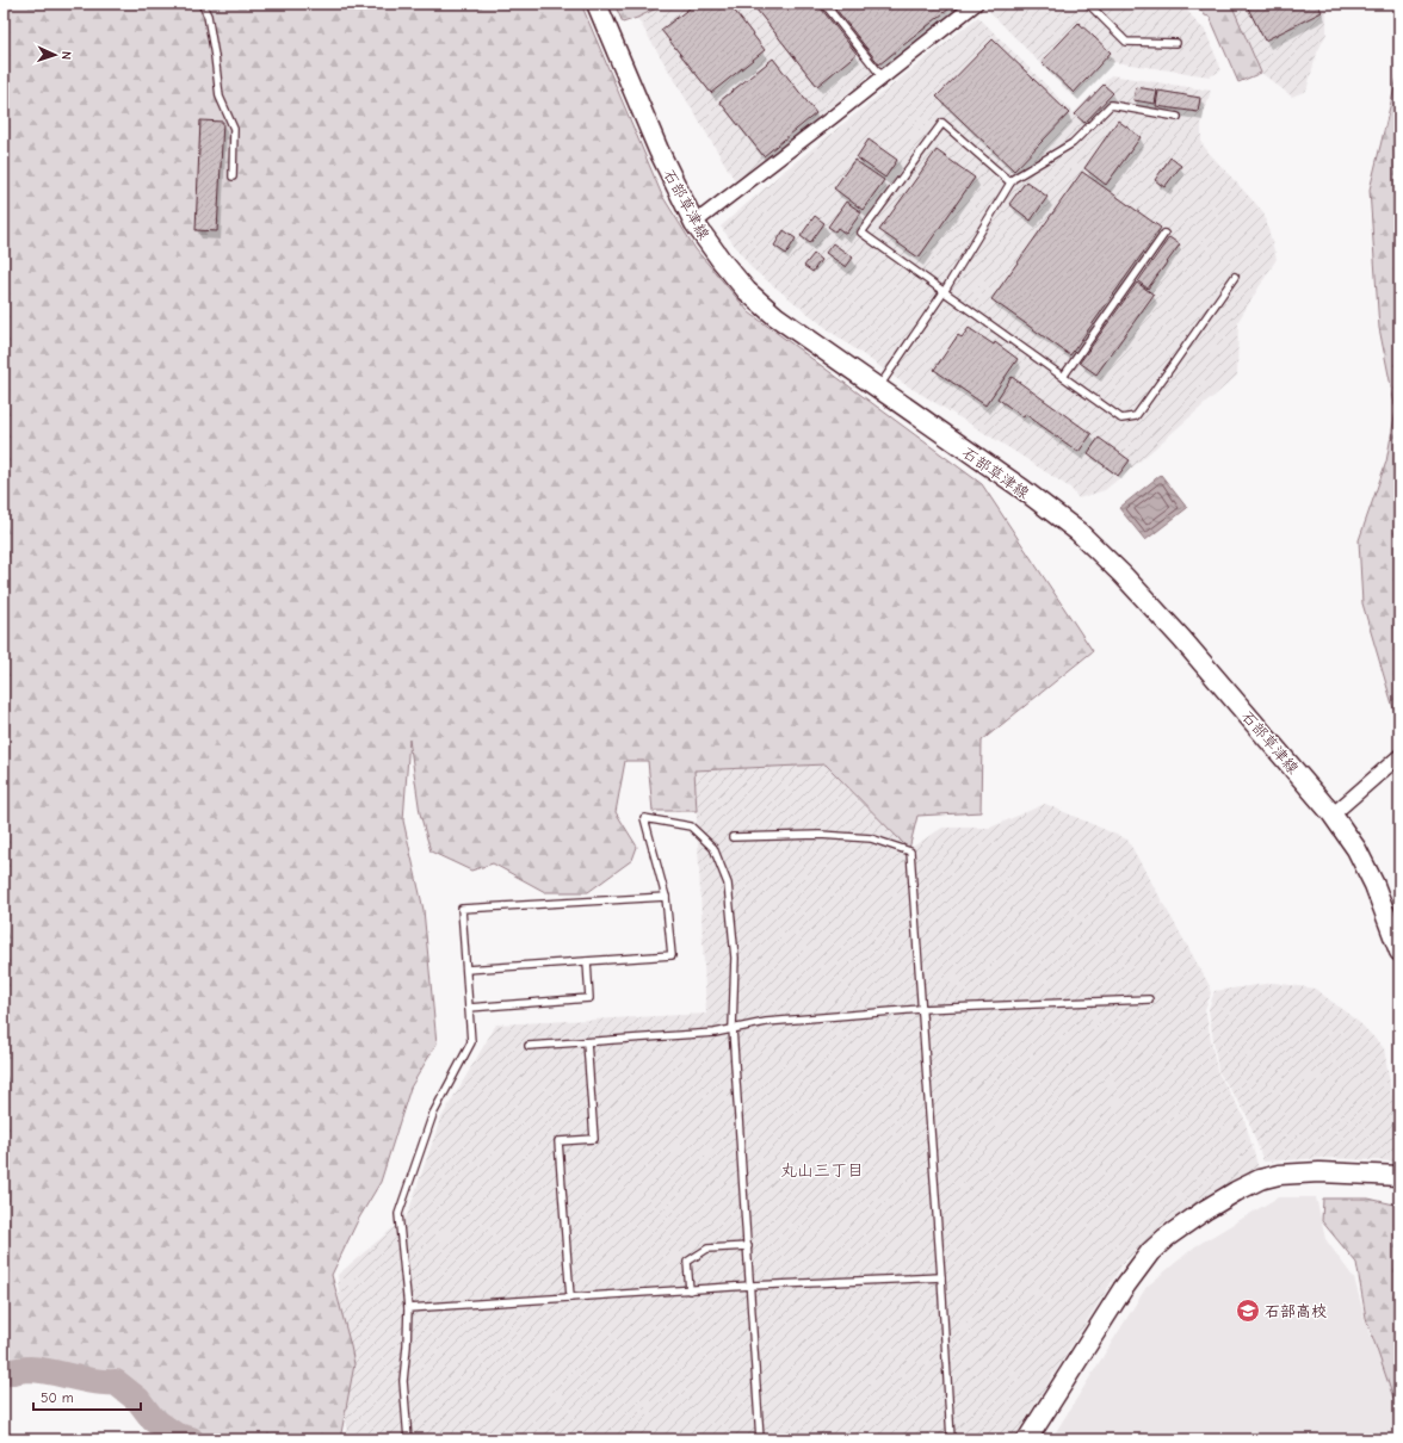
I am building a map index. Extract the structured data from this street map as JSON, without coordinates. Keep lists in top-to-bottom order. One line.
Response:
{"streets":{"main road":["石部草津線"]},"districts":["丸山三丁目"],"places":{"school or university":["石部高校"]},"scale_bar":"50 m","north":"right"}
